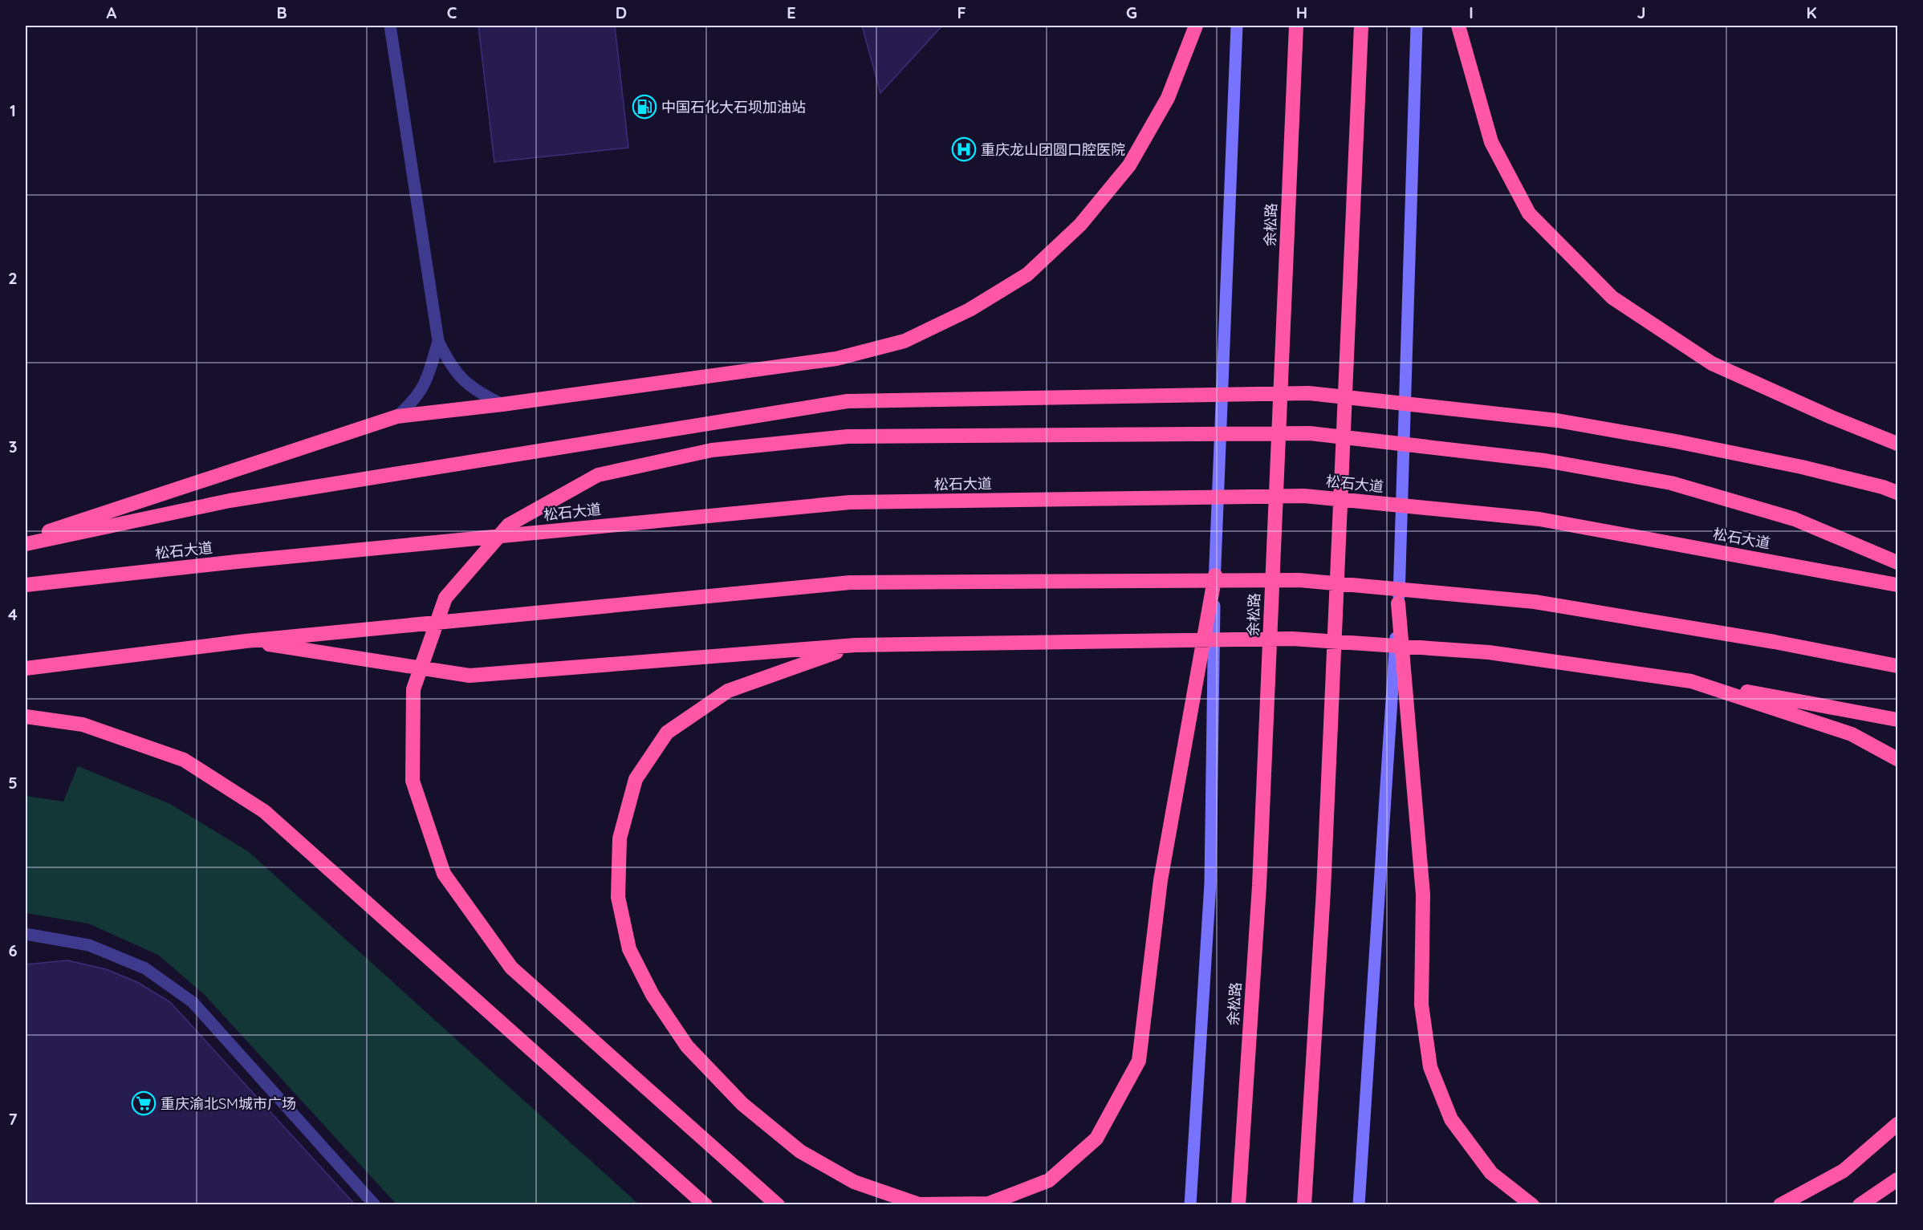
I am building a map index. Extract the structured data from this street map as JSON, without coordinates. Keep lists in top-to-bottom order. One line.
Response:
{"streets":{"highway":["余松路","松石大道"]},"places":{"fuel station":["中国石化大石坝加油站"],"hospital":["重庆龙山团圆口腔医院"],"supermarket":["重庆渝北SM城市广场"]},"grid":{"columns":["A","B","C","D","E","F","G","H","I","J","K"],"rows":["1","2","3","4","5","6","7"]}}
